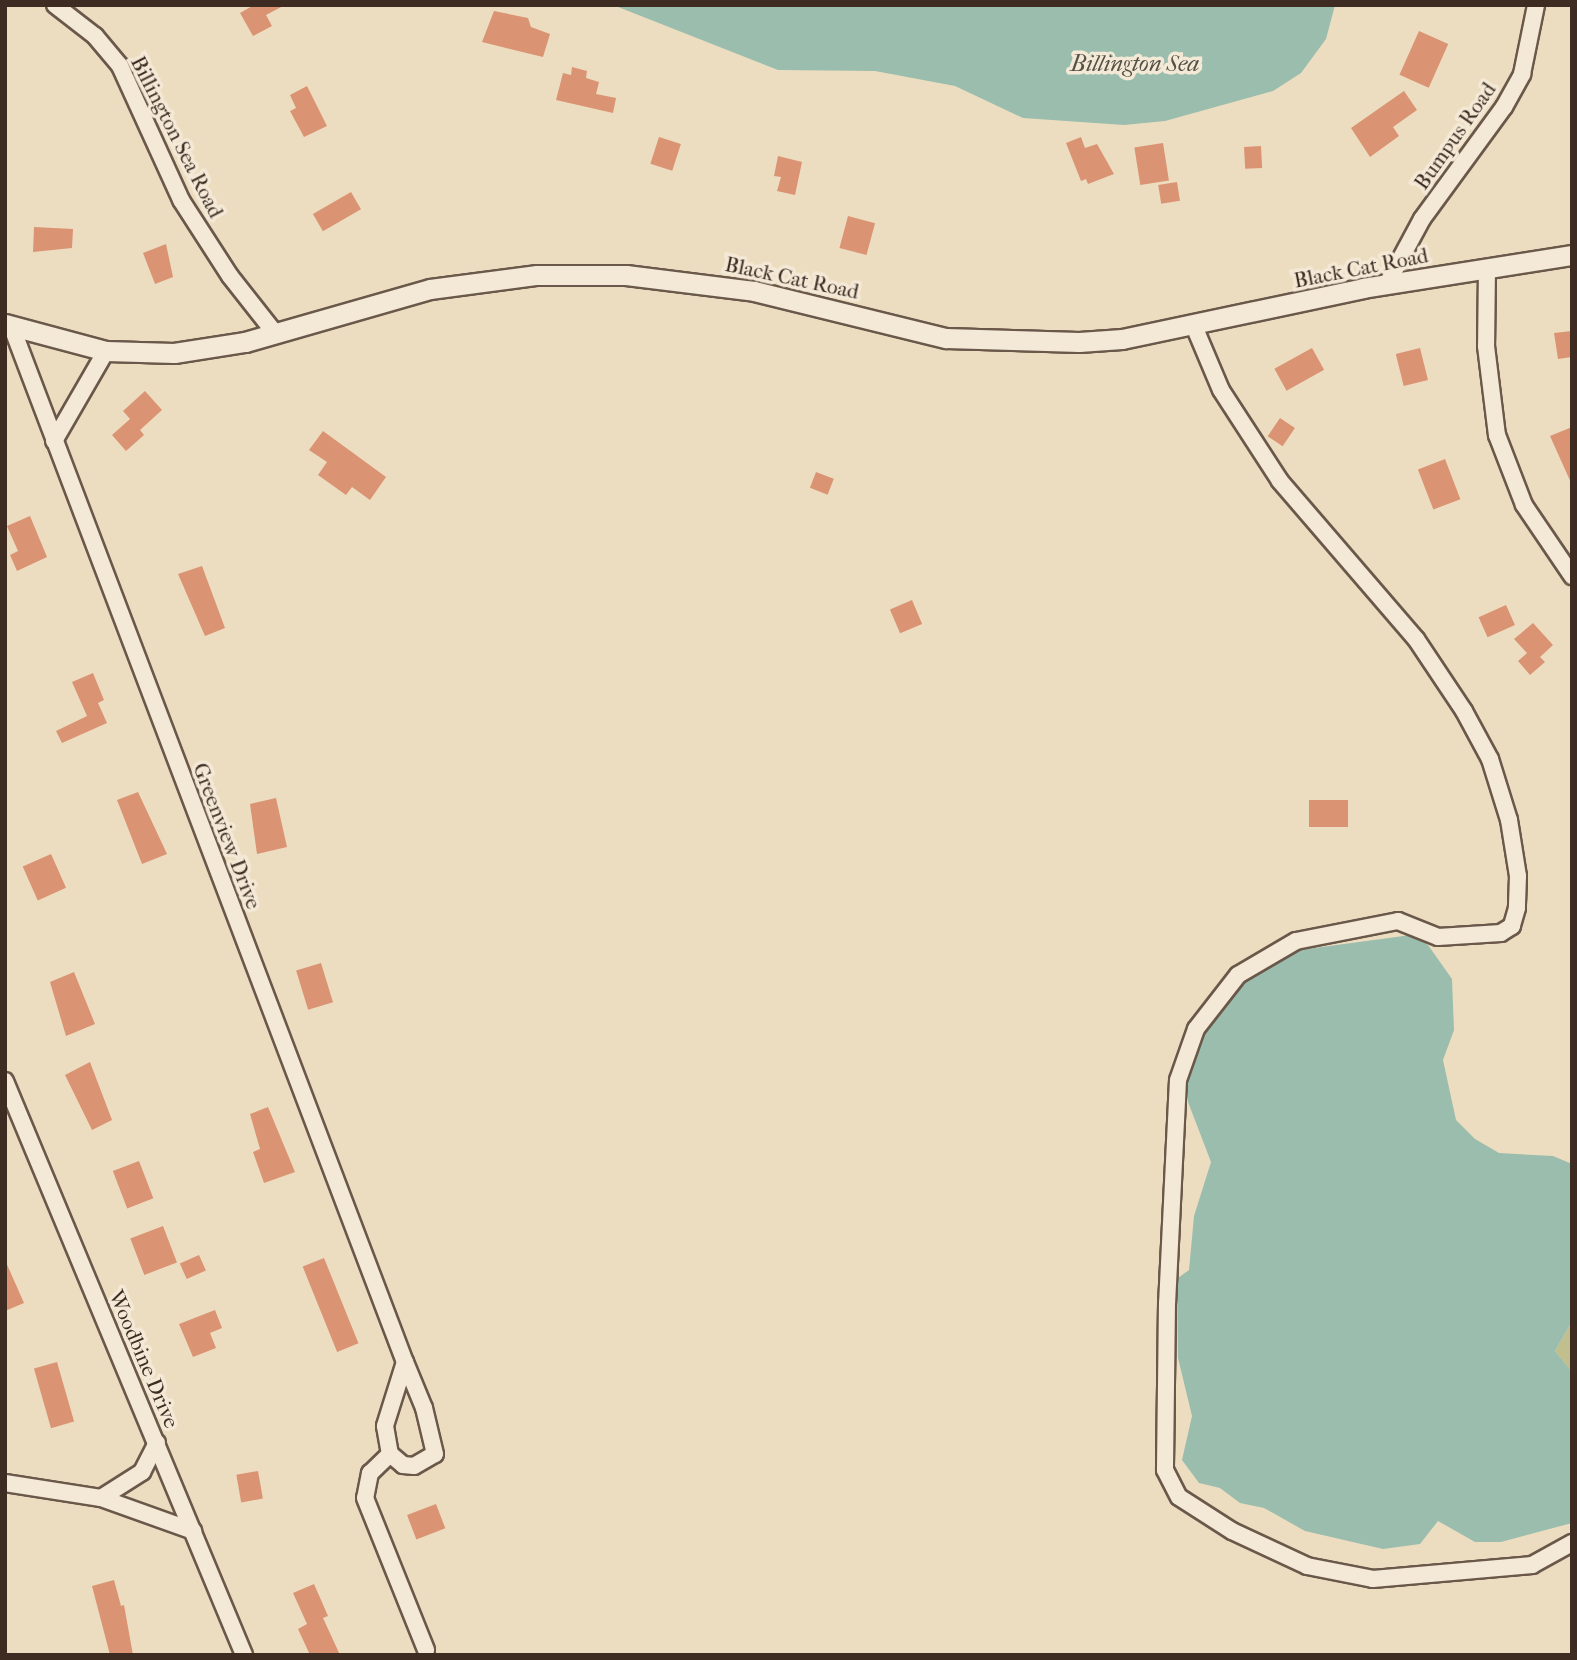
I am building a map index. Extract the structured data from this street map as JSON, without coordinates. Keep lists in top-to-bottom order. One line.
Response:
{"streets":{"street":["Bumpus Road","Billington Sea Road","Black Cat Road","Greenview Drive","Woodbine Drive"]},"crossings":[["Bumpus Road","Black Cat Road"],["Billington Sea Road","Black Cat Road"],["Black Cat Road","Greenview Drive"]],"water":["Billington Sea"]}
